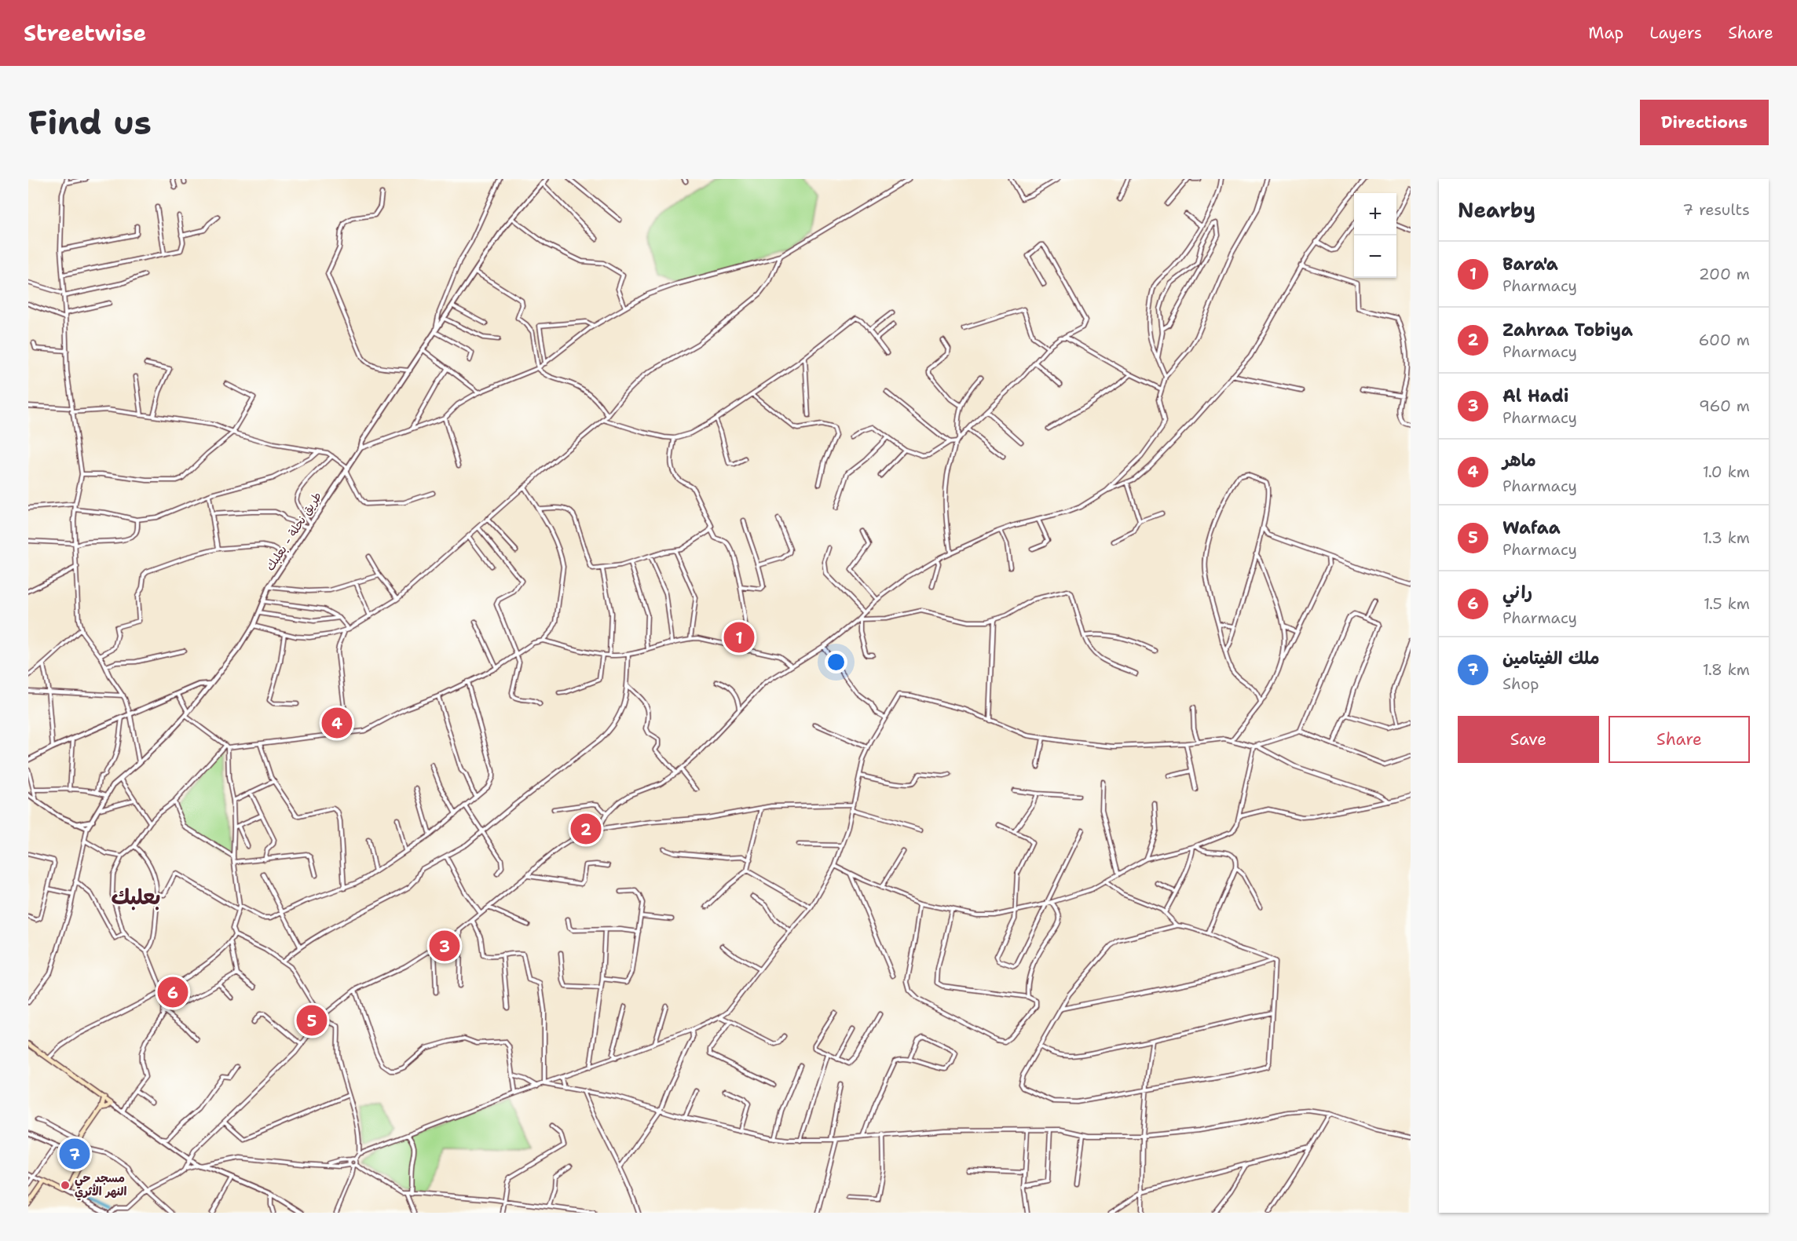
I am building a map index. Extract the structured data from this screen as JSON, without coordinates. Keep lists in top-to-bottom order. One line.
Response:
{"streets":{"street":["طريق نحلة - بعلبك"]},"districts":["بعلبك"],"places":["مسجد حي النهر الأثري"],"page":{"header":"Streetwise","nav":["Map","Layers","Share"],"buttons":["Directions",["Save","Share"]],"title":"Find us","heading":["Nearby","7 results"],"map_buttons":["+","−"],"list":[{"mark":"1","name":"Bara'a","note":"Pharmacy","value":"200 m"},{"mark":"2","name":"Zahraa Tobiya","note":"Pharmacy","value":"600 m"},{"mark":"3","name":"Al Hadi","note":"Pharmacy","value":"960 m"},{"mark":"4","name":"ماهر","note":"Pharmacy","value":"1.0 km"},{"mark":"5","name":"Wafaa","note":"Pharmacy","value":"1.3 km"},{"mark":"6","name":"راني","note":"Pharmacy","value":"1.5 km"},{"mark":"7","name":"ملك الفيتامين","note":"Shop","value":"1.8 km"}],"pins":["1","4","2","3","6","5","7"]}}
